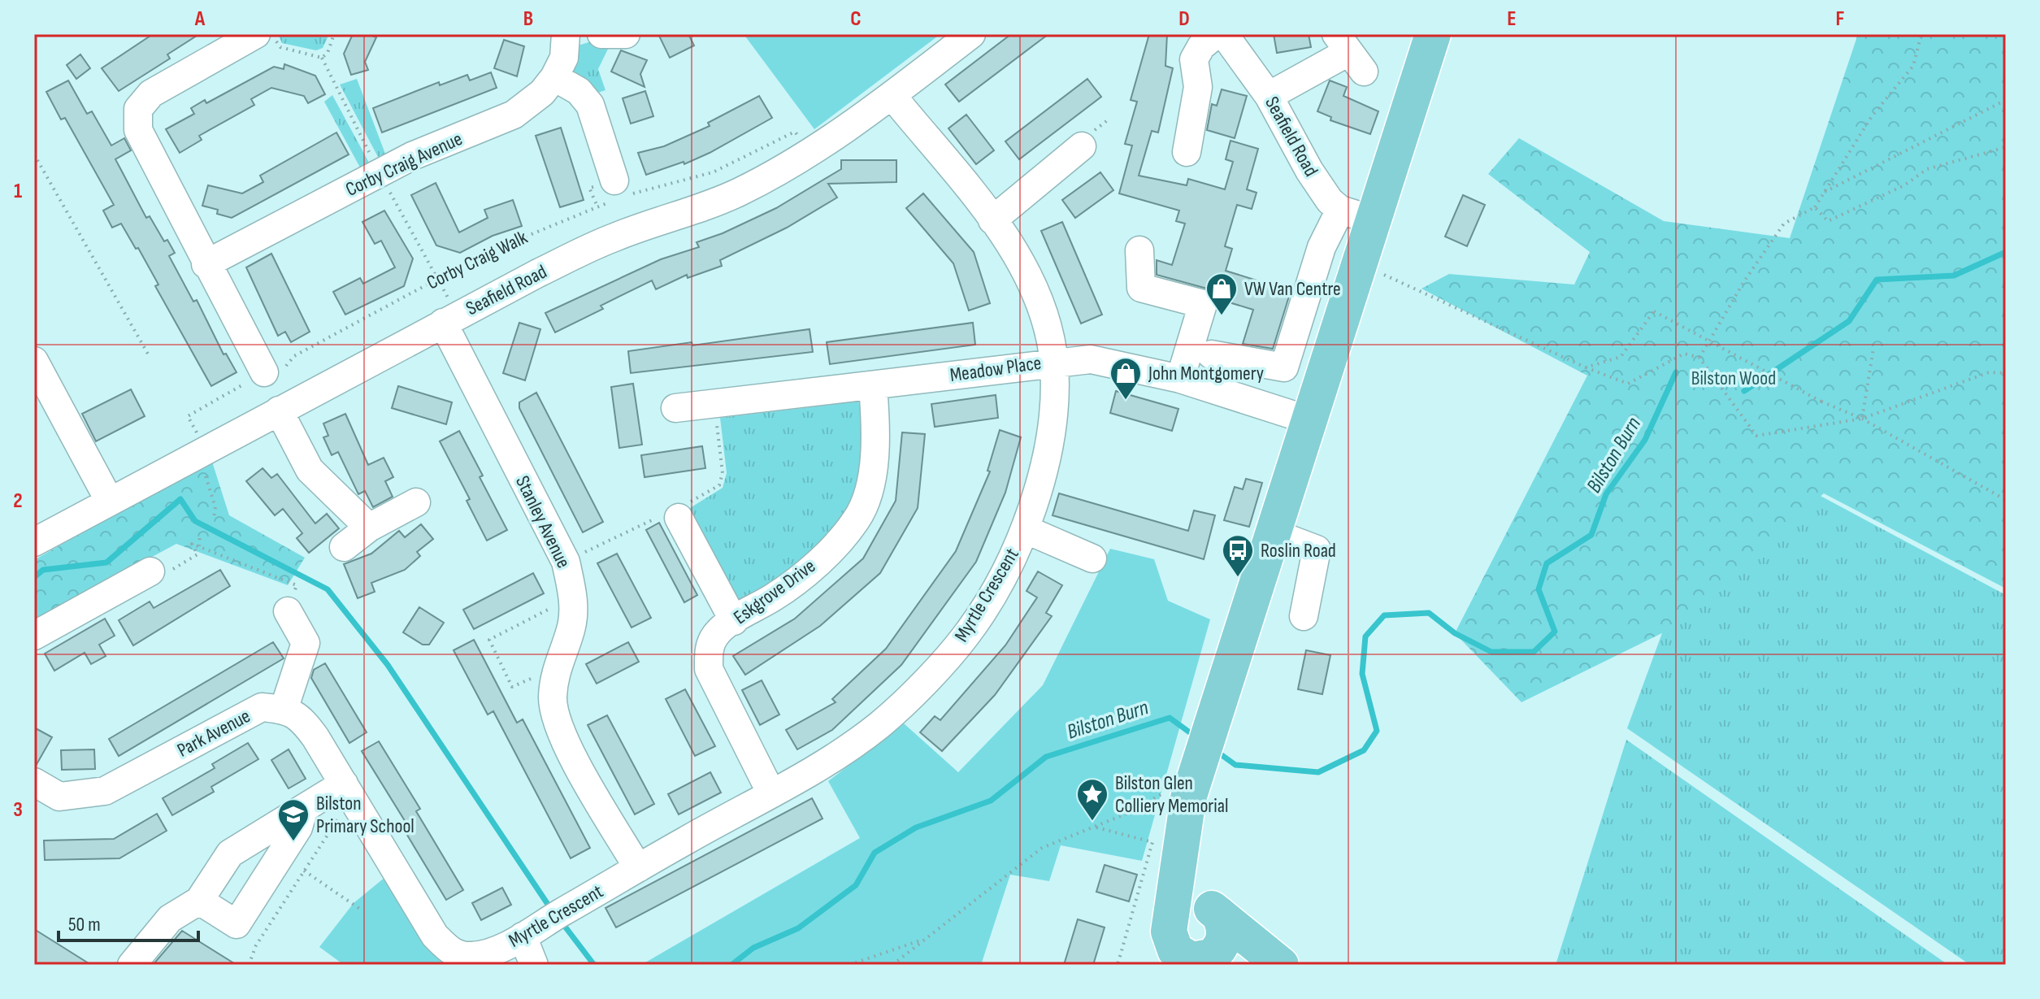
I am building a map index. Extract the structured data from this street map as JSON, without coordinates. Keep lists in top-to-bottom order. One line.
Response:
{"streets":{"street":["Seafield Road","Corby Craig Avenue","Meadow Place","Stanley Avenue","Eskgrove Drive","Myrtle Crescent","Park Avenue"],"path":["Corby Craig Walk"]},"crossings":[["Seafield Road","Corby Craig Walk"],["Seafield Road","Stanley Avenue"],["Seafield Road","Myrtle Crescent"],["Meadow Place","Eskgrove Drive"],["Meadow Place","Myrtle Crescent"],["Stanley Avenue","Myrtle Crescent"],["Eskgrove Drive","Myrtle Crescent"]],"water":["Bilston Burn"],"parks":["Bilston Wood"],"places":{"shop":["VW Van Centre","John Montgomery"],"bus stop":["Roslin Road"],"place":["Bilston Glen Colliery Memorial"],"school or university":["Bilston Primary School"]},"scale_bar":"50 m","grid":{"columns":["A","B","C","D","E","F"],"rows":["1","2","3"]}}
